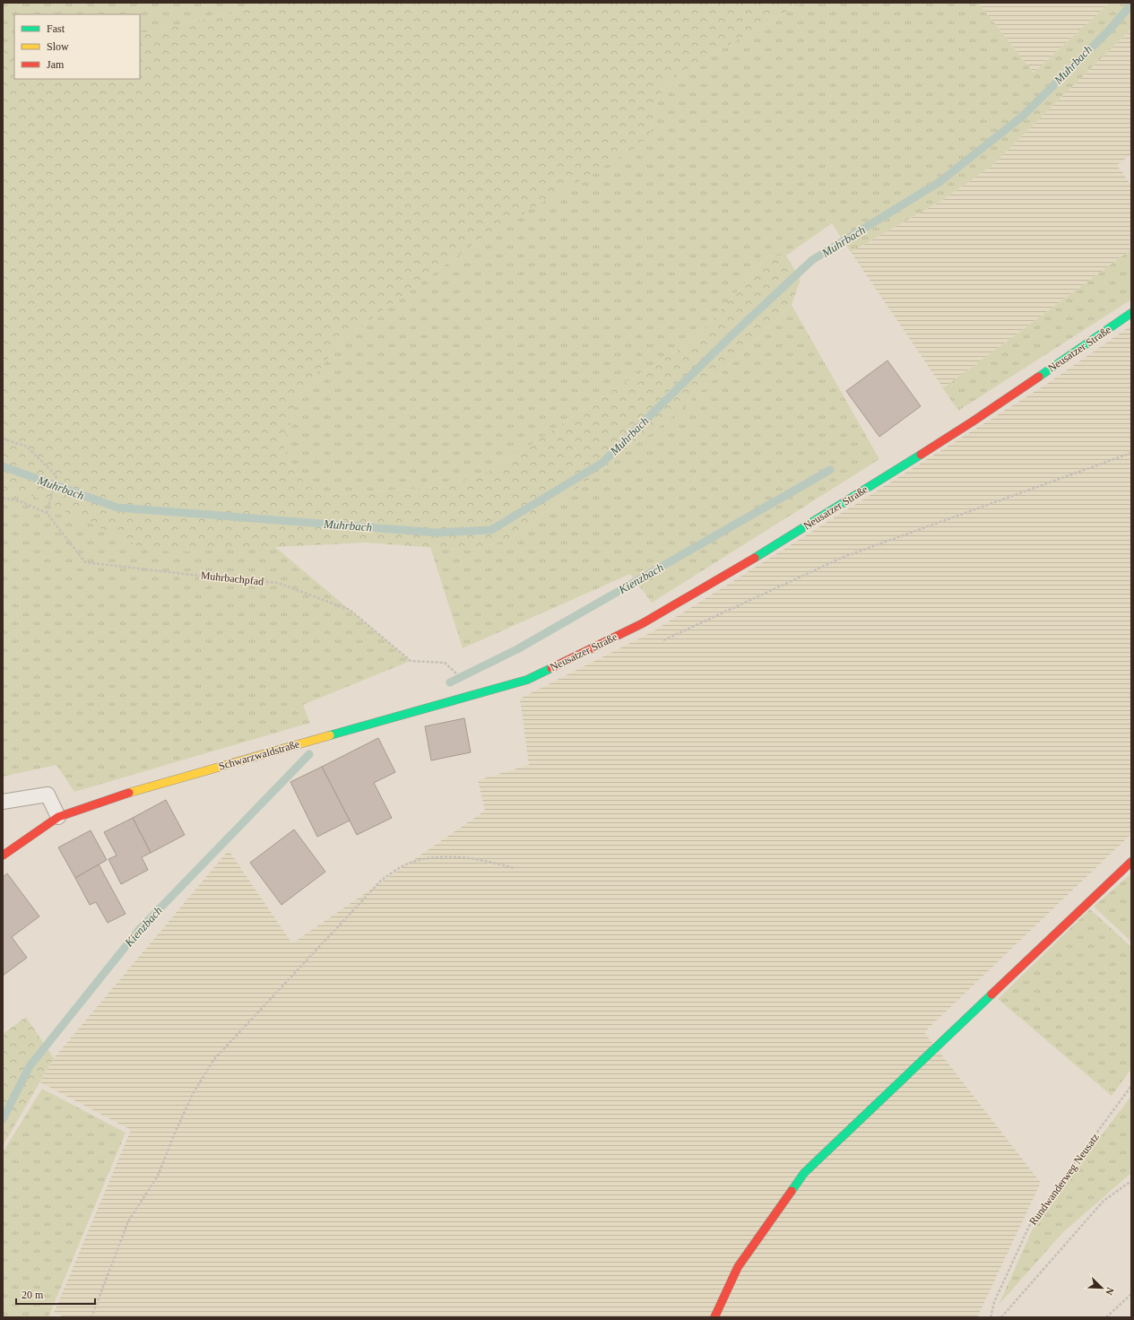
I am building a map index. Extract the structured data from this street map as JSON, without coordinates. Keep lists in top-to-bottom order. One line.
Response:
{"streets":{"main road":["Neusatzer Straße","Schwarzwaldstraße"],"path":["Muhrbachpfad","Rundwanderweg Neusatz"]},"crossings":[["Neusatzer Straße","Schwarzwaldstraße"]],"water":["Muhrbach","Kienzbach"],"legend":["Fast","Slow","Jam"],"scale_bar":"20 m","north":"bottom right"}
